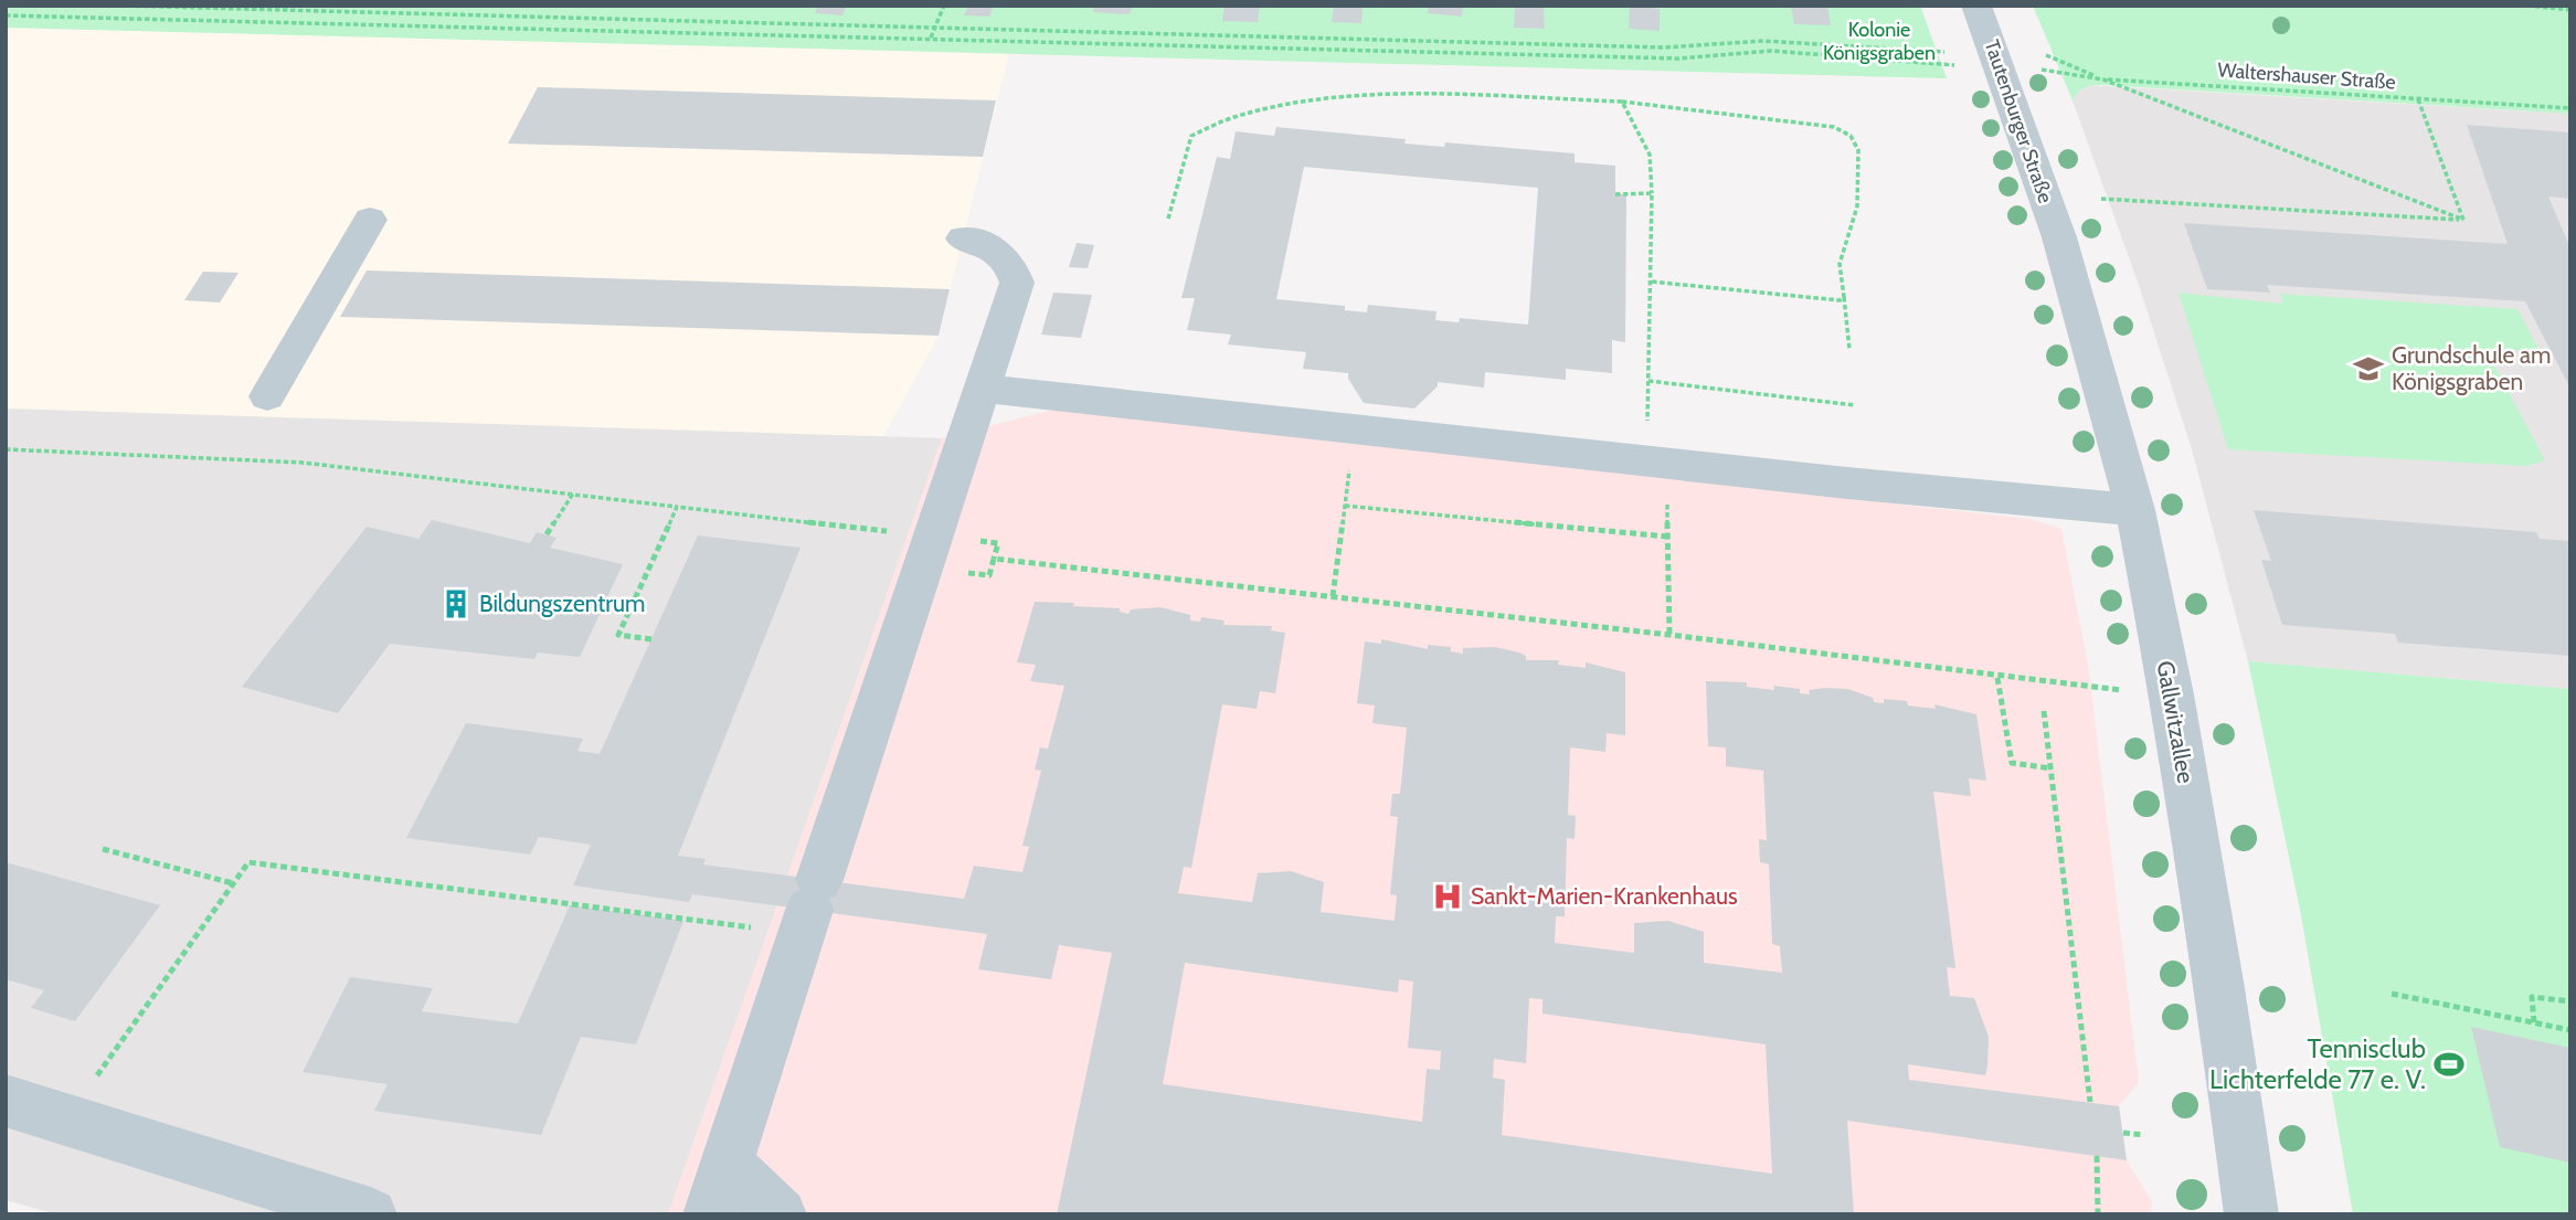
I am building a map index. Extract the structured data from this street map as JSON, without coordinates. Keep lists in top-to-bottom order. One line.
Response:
{"streets":{"street":["Tautenburger Straße","Gallwitzallee"],"path":["Waltershauser Straße"]},"crossings":[["Tautenburger Straße","Gallwitzallee"]],"parks":["Kolonie Königsgraben"],"places":{"school or university":["Grundschule am Königsgraben"],"building":["Bildungszentrum"],"hospital":["Sankt-Marien-Krankenhaus"],"sports":["Tennisclub Lichterfelde 77 e. V."]}}
